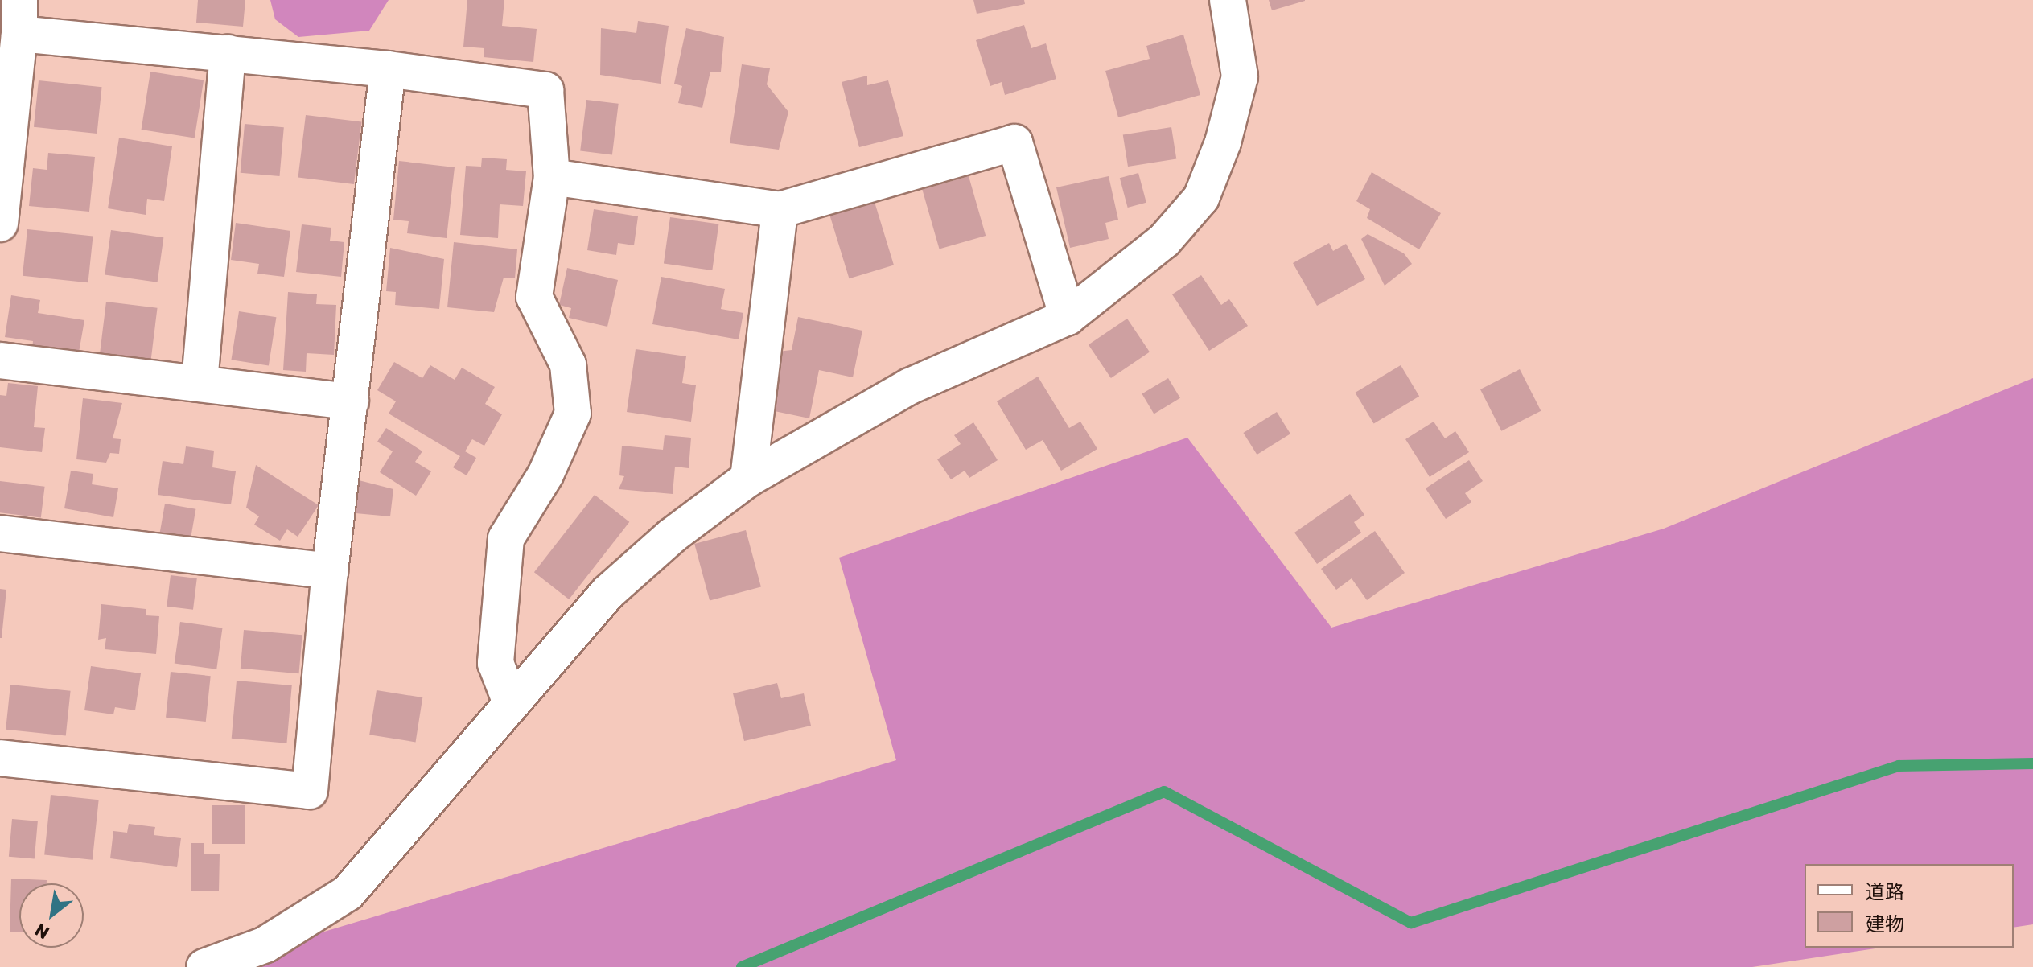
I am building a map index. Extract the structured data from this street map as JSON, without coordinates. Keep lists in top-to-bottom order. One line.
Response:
{"legend":["道路","建物"],"north":"bottom left"}
